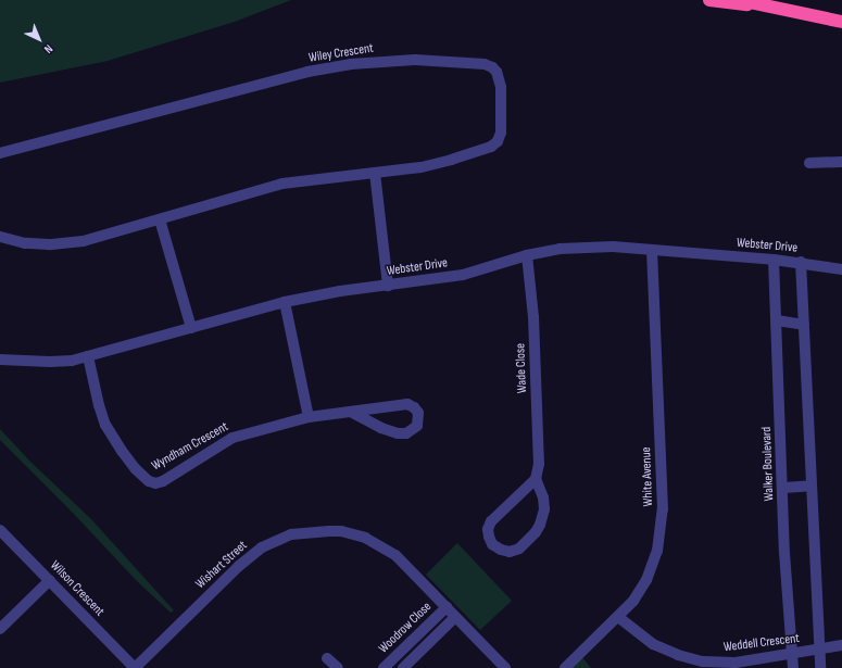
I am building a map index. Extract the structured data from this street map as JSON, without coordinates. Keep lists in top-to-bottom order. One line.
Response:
{"streets":{"street":["Wiley Crescent","Webster Drive","Wade Close","Wyndham Crescent","Walker Boulevard","White Avenue","Wishart Street","Wilson Crescent","Woodrow Close","Weddell Crescent"]},"crossings":[["Webster Drive","Wade Close"],["Webster Drive","Wyndham Crescent"],["Webster Drive","Walker Boulevard"],["Webster Drive","White Avenue"],["Walker Boulevard","Weddell Crescent"],["White Avenue","Weddell Crescent"],["Wishart Street","Wilson Crescent"],["Wishart Street","Woodrow Close"]],"north":"bottom right"}
